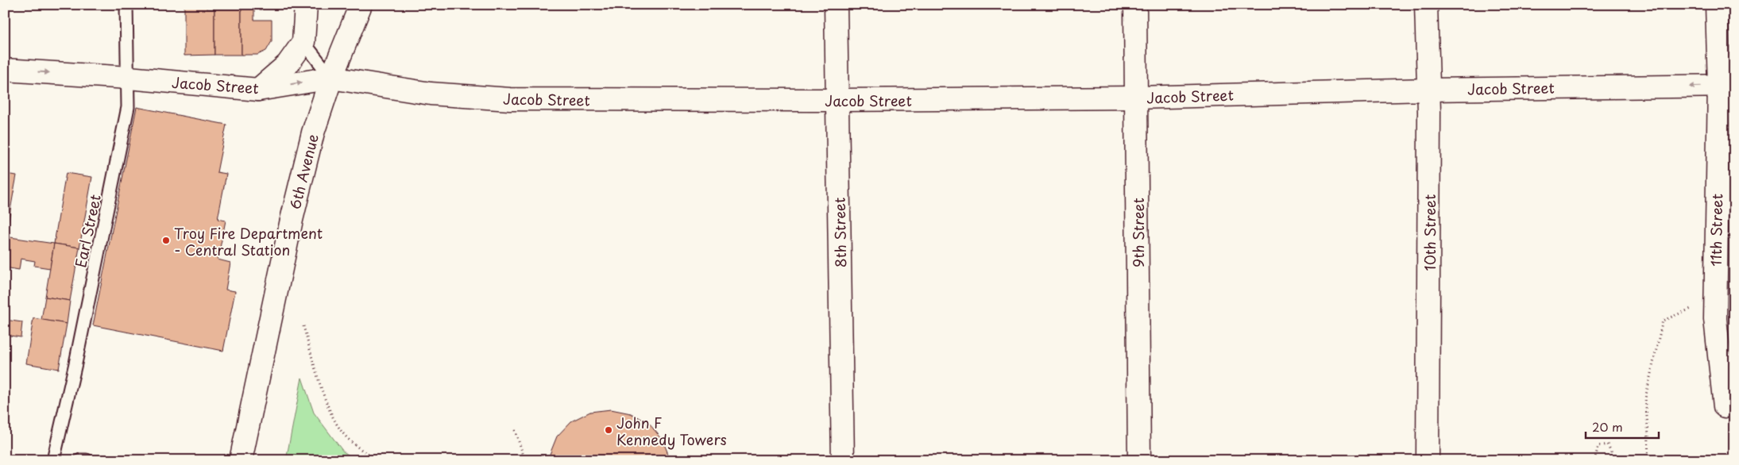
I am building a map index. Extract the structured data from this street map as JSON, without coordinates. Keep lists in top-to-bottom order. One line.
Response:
{"streets":{"street":["Jacob Street","6th Avenue","11th Street","8th Street","9th Street","10th Street"],"lane":["Earl Street"]},"crossings":[["Jacob Street","6th Avenue"],["Jacob Street","11th Street"],["Jacob Street","Earl Street"],["Jacob Street","8th Street"],["Jacob Street","9th Street"],["Jacob Street","10th Street"]],"places":["Troy Fire Department - Central Station","John F Kennedy Towers"],"scale_bar":"20 m"}
